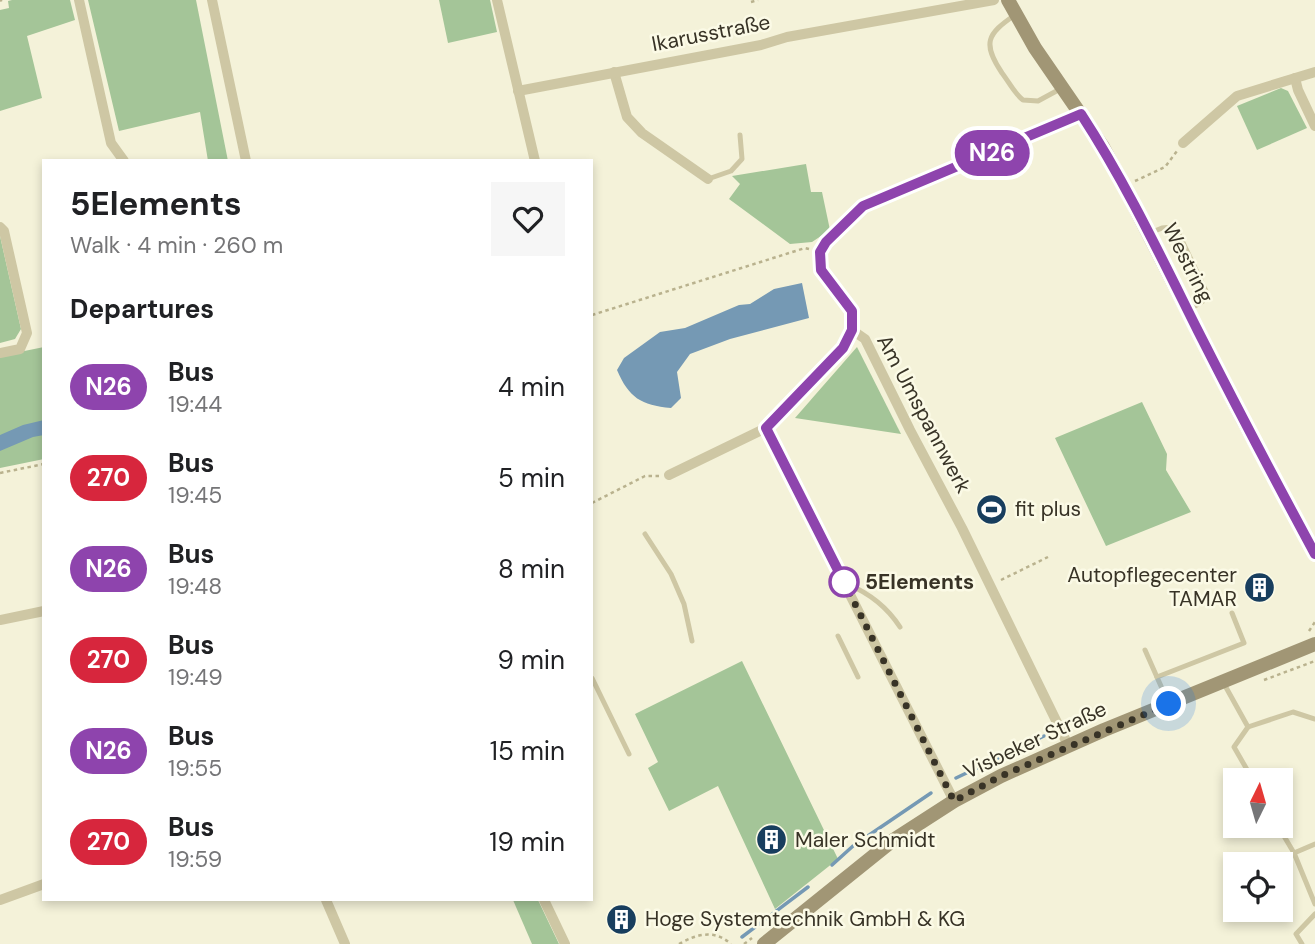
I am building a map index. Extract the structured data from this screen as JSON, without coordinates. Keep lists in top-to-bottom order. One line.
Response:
{"streets":{"main road":["Westring","Visbeker Straße"],"street":["Ikarusstraße","Am Umspannwerk"]},"crossings":[["Am Umspannwerk","Visbeker Straße"]],"places":{"sports":["fit plus"],"other":["5Elements"],"building":["Autopflegecenter TAMAR","Maler Schmidt","Hoge Systemtechnik GmbH & KG"]},"lines":["bus line N26"],"north":"top","page":{"on_map":"N26","heading":[["5Elements","Walk · 4 min · 260 m"],"Departures"],"list":[{"mark":"N26","name":"Bus","note":"19:44","value":"4 min"},{"mark":"270","name":"Bus","note":"19:45","value":"5 min"},{"mark":"N26","name":"Bus","note":"19:48","value":"8 min"},{"mark":"270","name":"Bus","note":"19:49","value":"9 min"},{"mark":"N26","name":"Bus","note":"19:55","value":"15 min"},{"mark":"270","name":"Bus","note":"19:59","value":"19 min"}]}}
